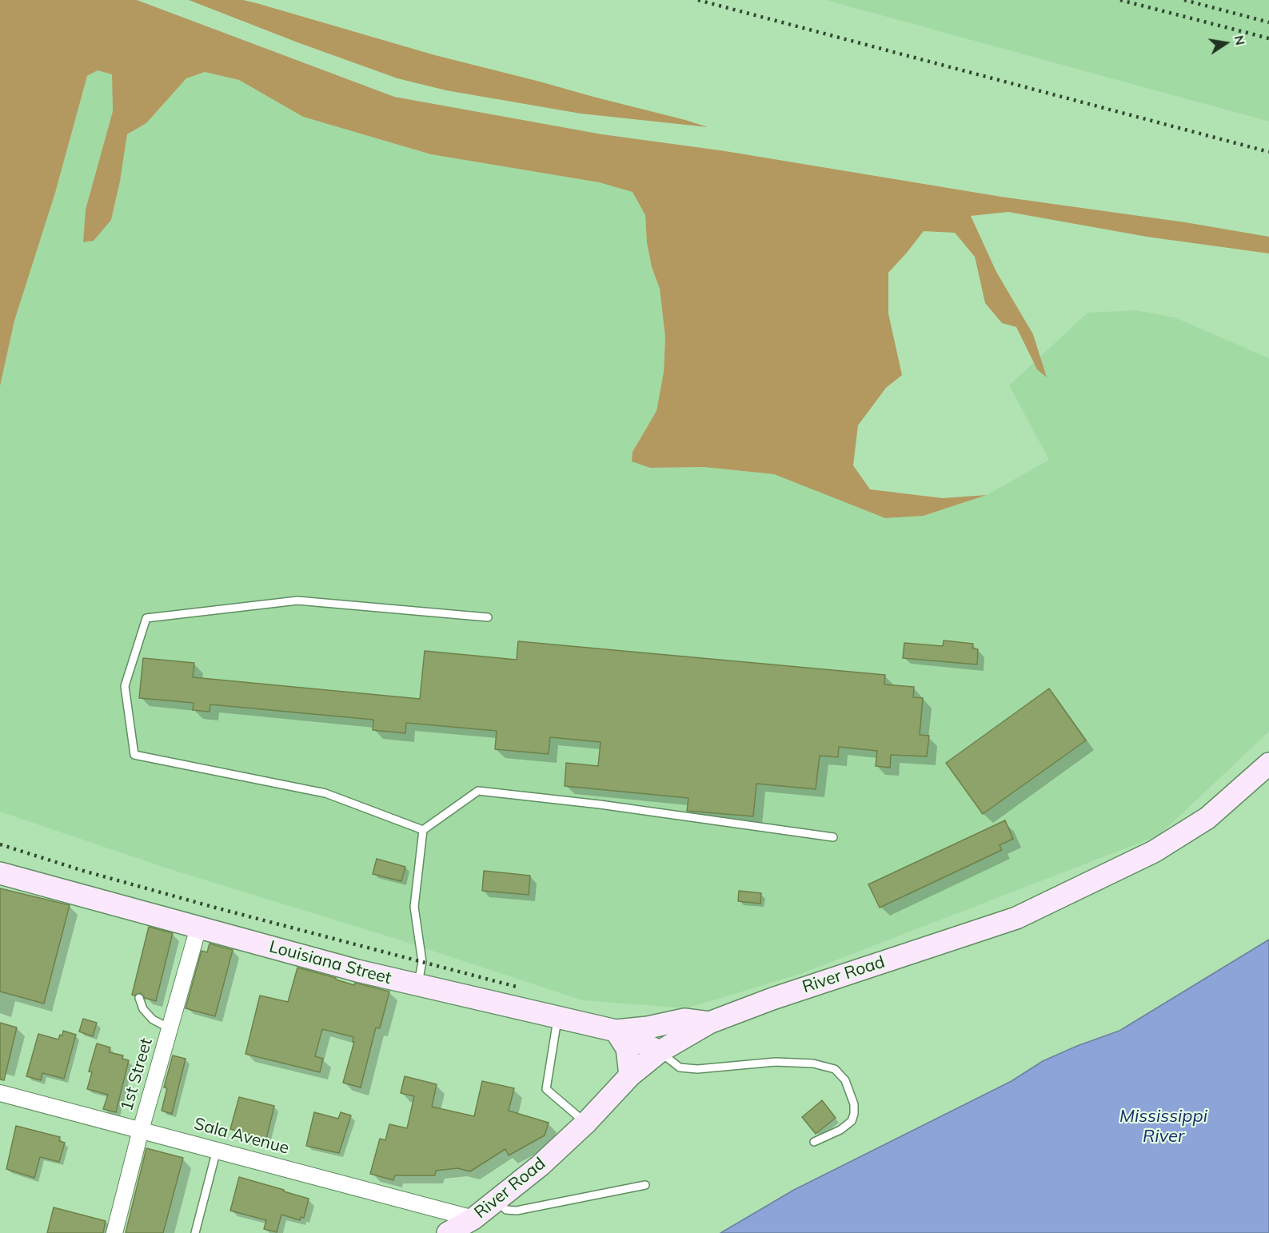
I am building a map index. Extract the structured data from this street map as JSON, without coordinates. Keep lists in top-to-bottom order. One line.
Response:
{"streets":{"main road":["Louisiana Street","River Road"],"street":["1st Street","Sala Avenue"]},"crossings":[["Louisiana Street","River Road"],["Louisiana Street","1st Street"],["River Road","Sala Avenue"],["1st Street","Sala Avenue"]],"water":["Mississippi River"],"north":"right"}
